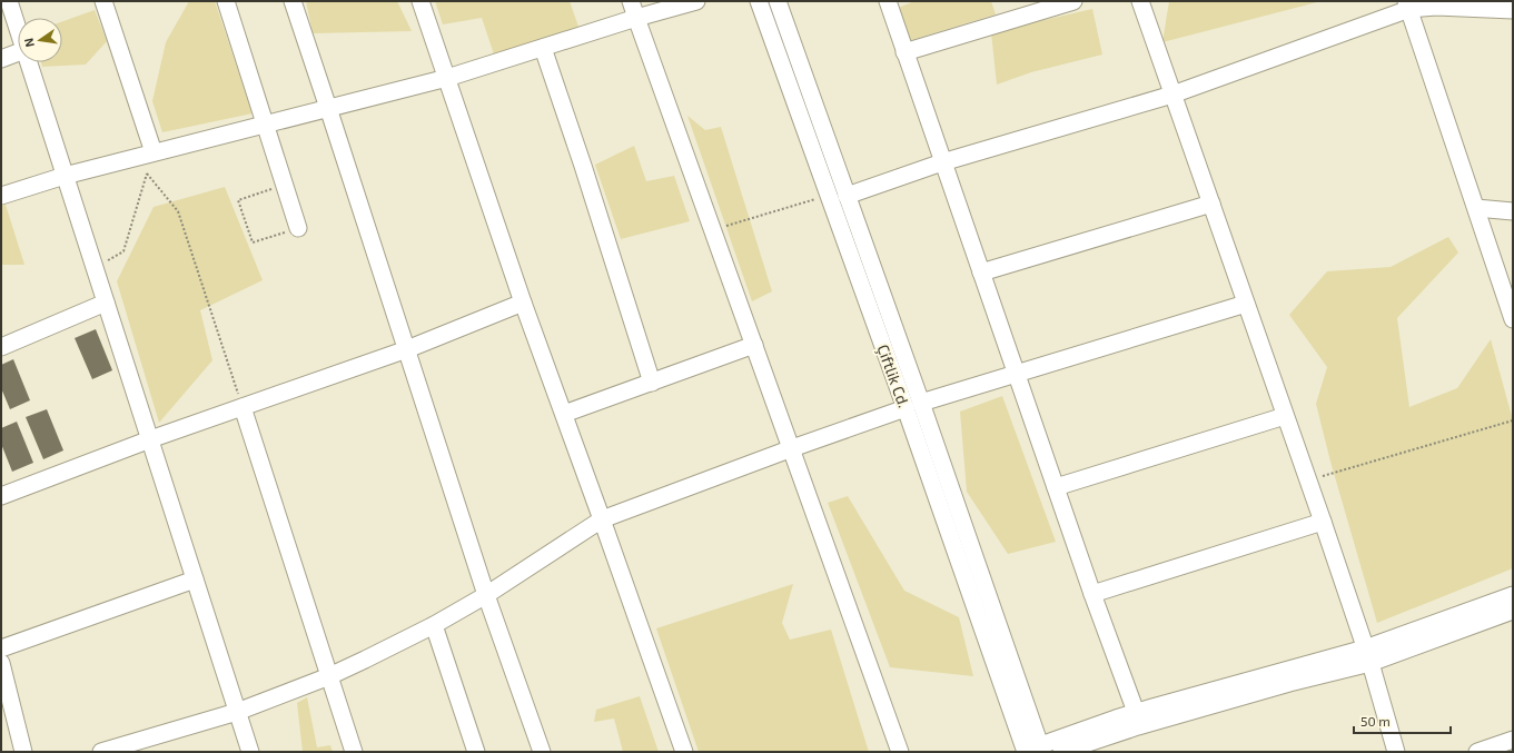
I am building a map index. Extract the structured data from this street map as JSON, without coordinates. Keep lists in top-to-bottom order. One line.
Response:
{"streets":{"street":["Çiftlik Cd."]},"scale_bar":"50 m","north":"left"}
